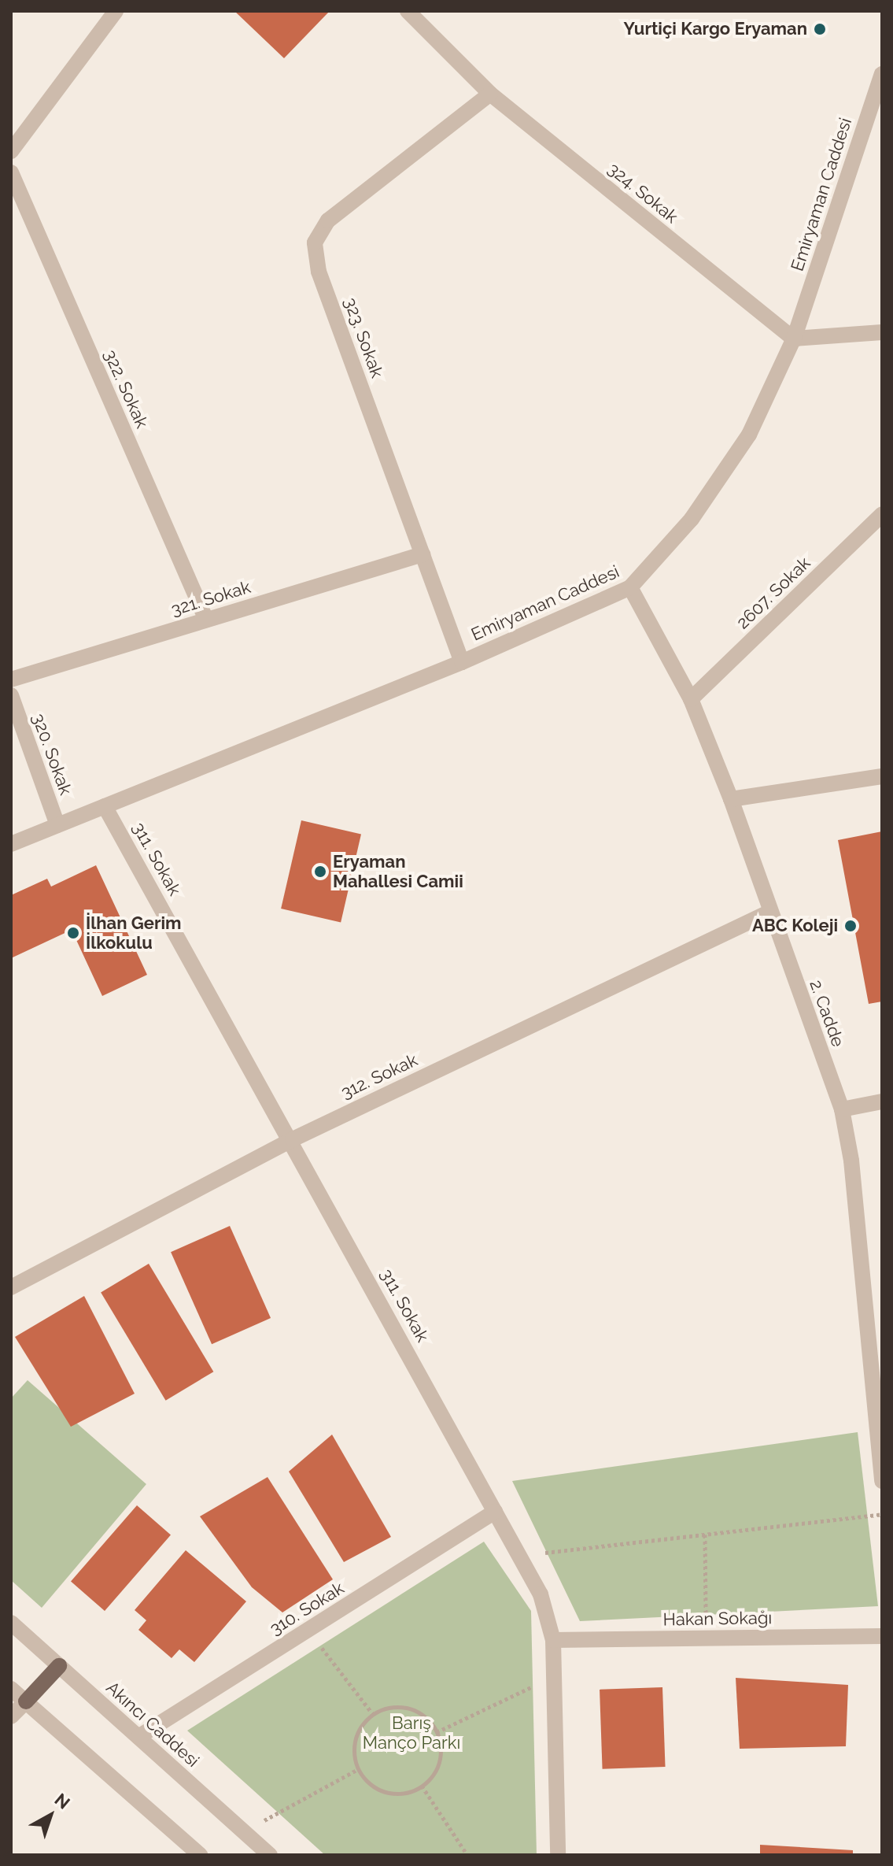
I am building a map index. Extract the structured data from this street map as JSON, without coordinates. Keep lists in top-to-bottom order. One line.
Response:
{"streets":{"street":["324. Sokak","Emiryaman Caddesi","323. Sokak","322. Sokak","2607. Sokak","321. Sokak","320. Sokak","311. Sokak","2. Cadde","312. Sokak","310. Sokak","Hakan Sokağı","Akıncı Caddesi"]},"crossings":[["324. Sokak","Emiryaman Caddesi"],["324. Sokak","323. Sokak"],["Emiryaman Caddesi","323. Sokak"],["Emiryaman Caddesi","320. Sokak"],["Emiryaman Caddesi","311. Sokak"],["Emiryaman Caddesi","2. Cadde"],["323. Sokak","321. Sokak"],["322. Sokak","321. Sokak"],["2607. Sokak","2. Cadde"],["311. Sokak","312. Sokak"],["311. Sokak","310. Sokak"],["311. Sokak","Hakan Sokağı"],["2. Cadde","312. Sokak"],["310. Sokak","Akıncı Caddesi"]],"parks":["Barış Manço Parkı"],"places":["Yurtiçi Kargo Eryaman","Eryaman Mahallesi Camii","ABC Koleji","İlhan Gerim İlkokulu"],"north":"top right"}
